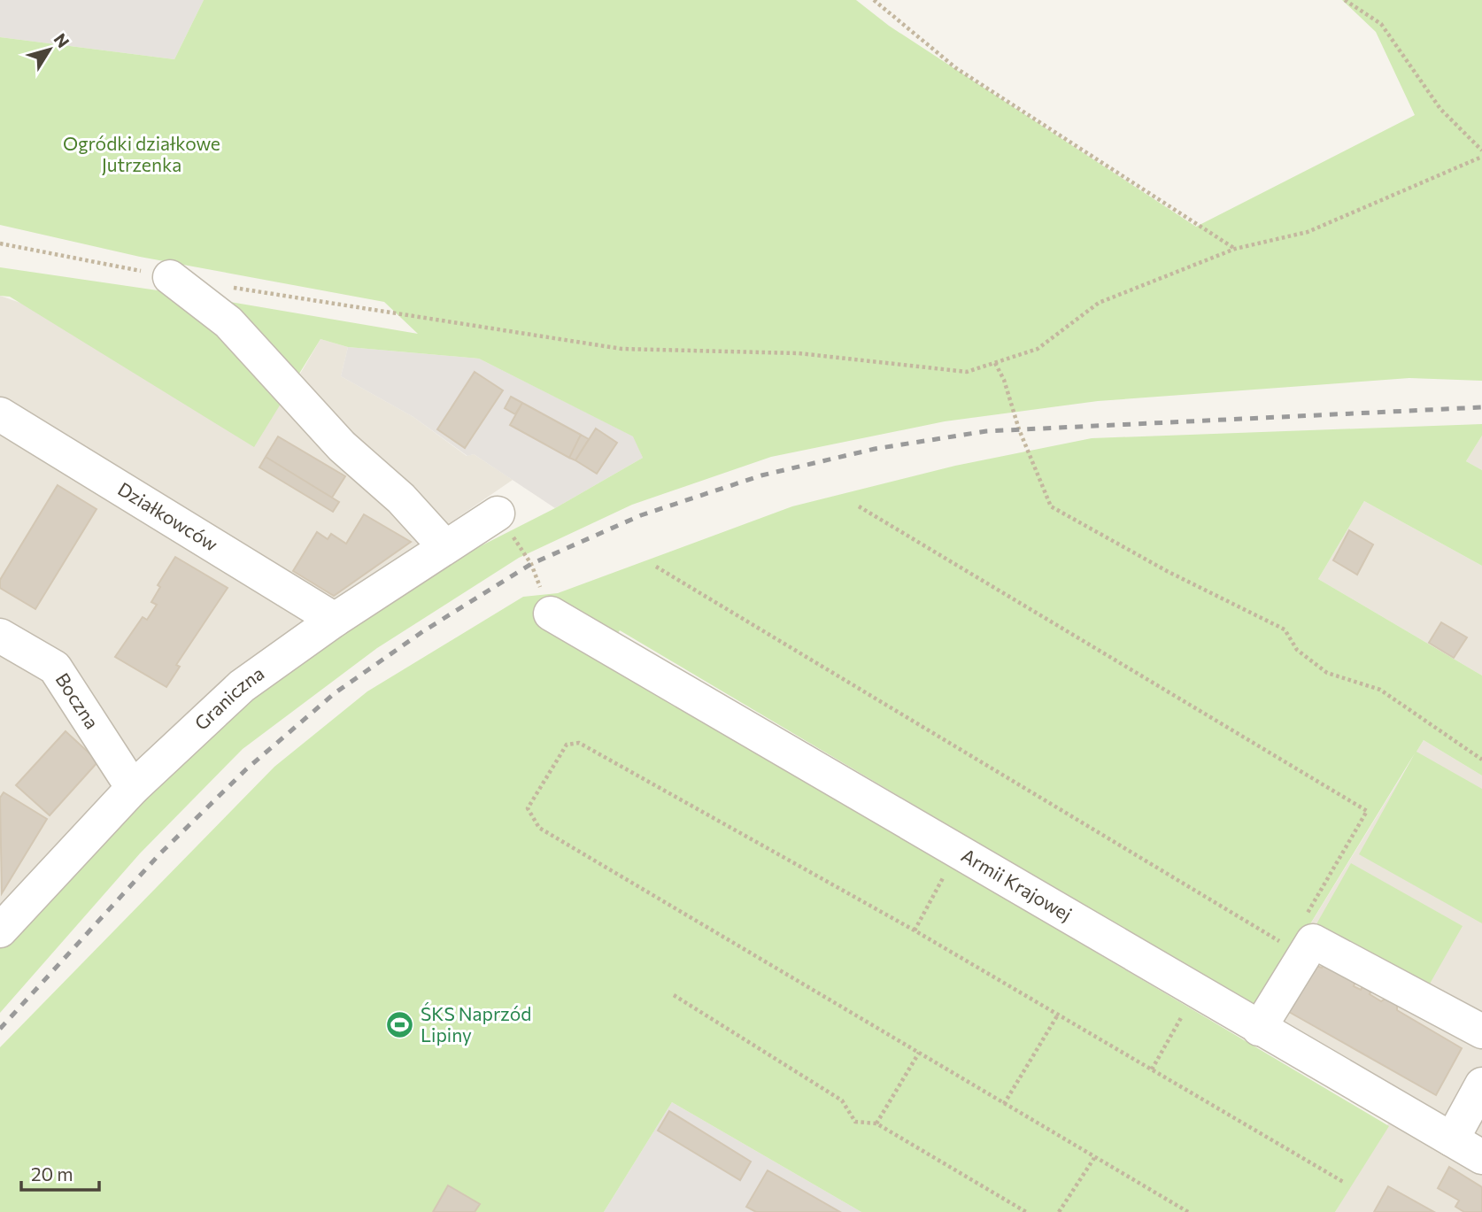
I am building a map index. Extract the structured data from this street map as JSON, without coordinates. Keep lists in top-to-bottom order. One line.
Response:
{"streets":{"street":["Działkowców","Graniczna","Boczna","Armii Krajowej"]},"crossings":[["Działkowców","Graniczna"],["Graniczna","Boczna"]],"parks":["Ogródki działkowe Jutrzenka"],"places":{"sports":["ŚKS Naprzód Lipiny"]},"scale_bar":"20 m","north":"top right"}
